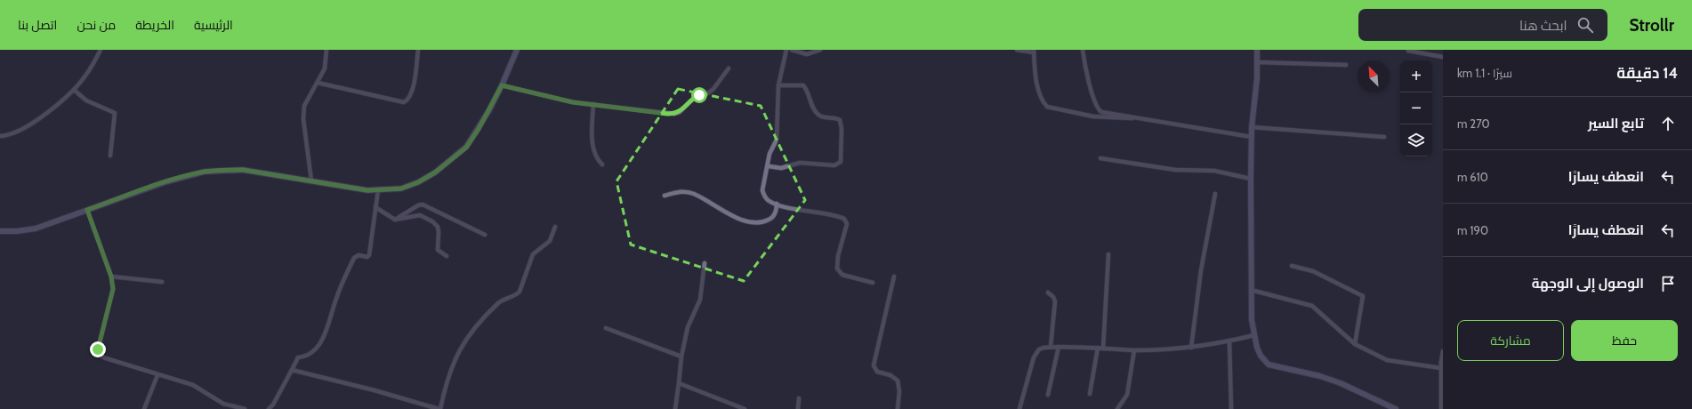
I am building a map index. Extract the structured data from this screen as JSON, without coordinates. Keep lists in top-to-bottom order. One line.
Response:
{"north":"top left","page":{"header":"Strollr","search":"ابحث هنا","nav":["الرئيسية","الخريطة","من نحن","اتصل بنا"],"heading":["14 دقيقة","سيرًا · 1.1 km"],"map_buttons":["+","−"],"list":[["تابع السير","270 m"],["انعطف يسارًا","610 m"],["انعطف يسارًا","190 m"],"الوصول إلى الوجهة"],"buttons":["حفظ","مشاركة"]}}
